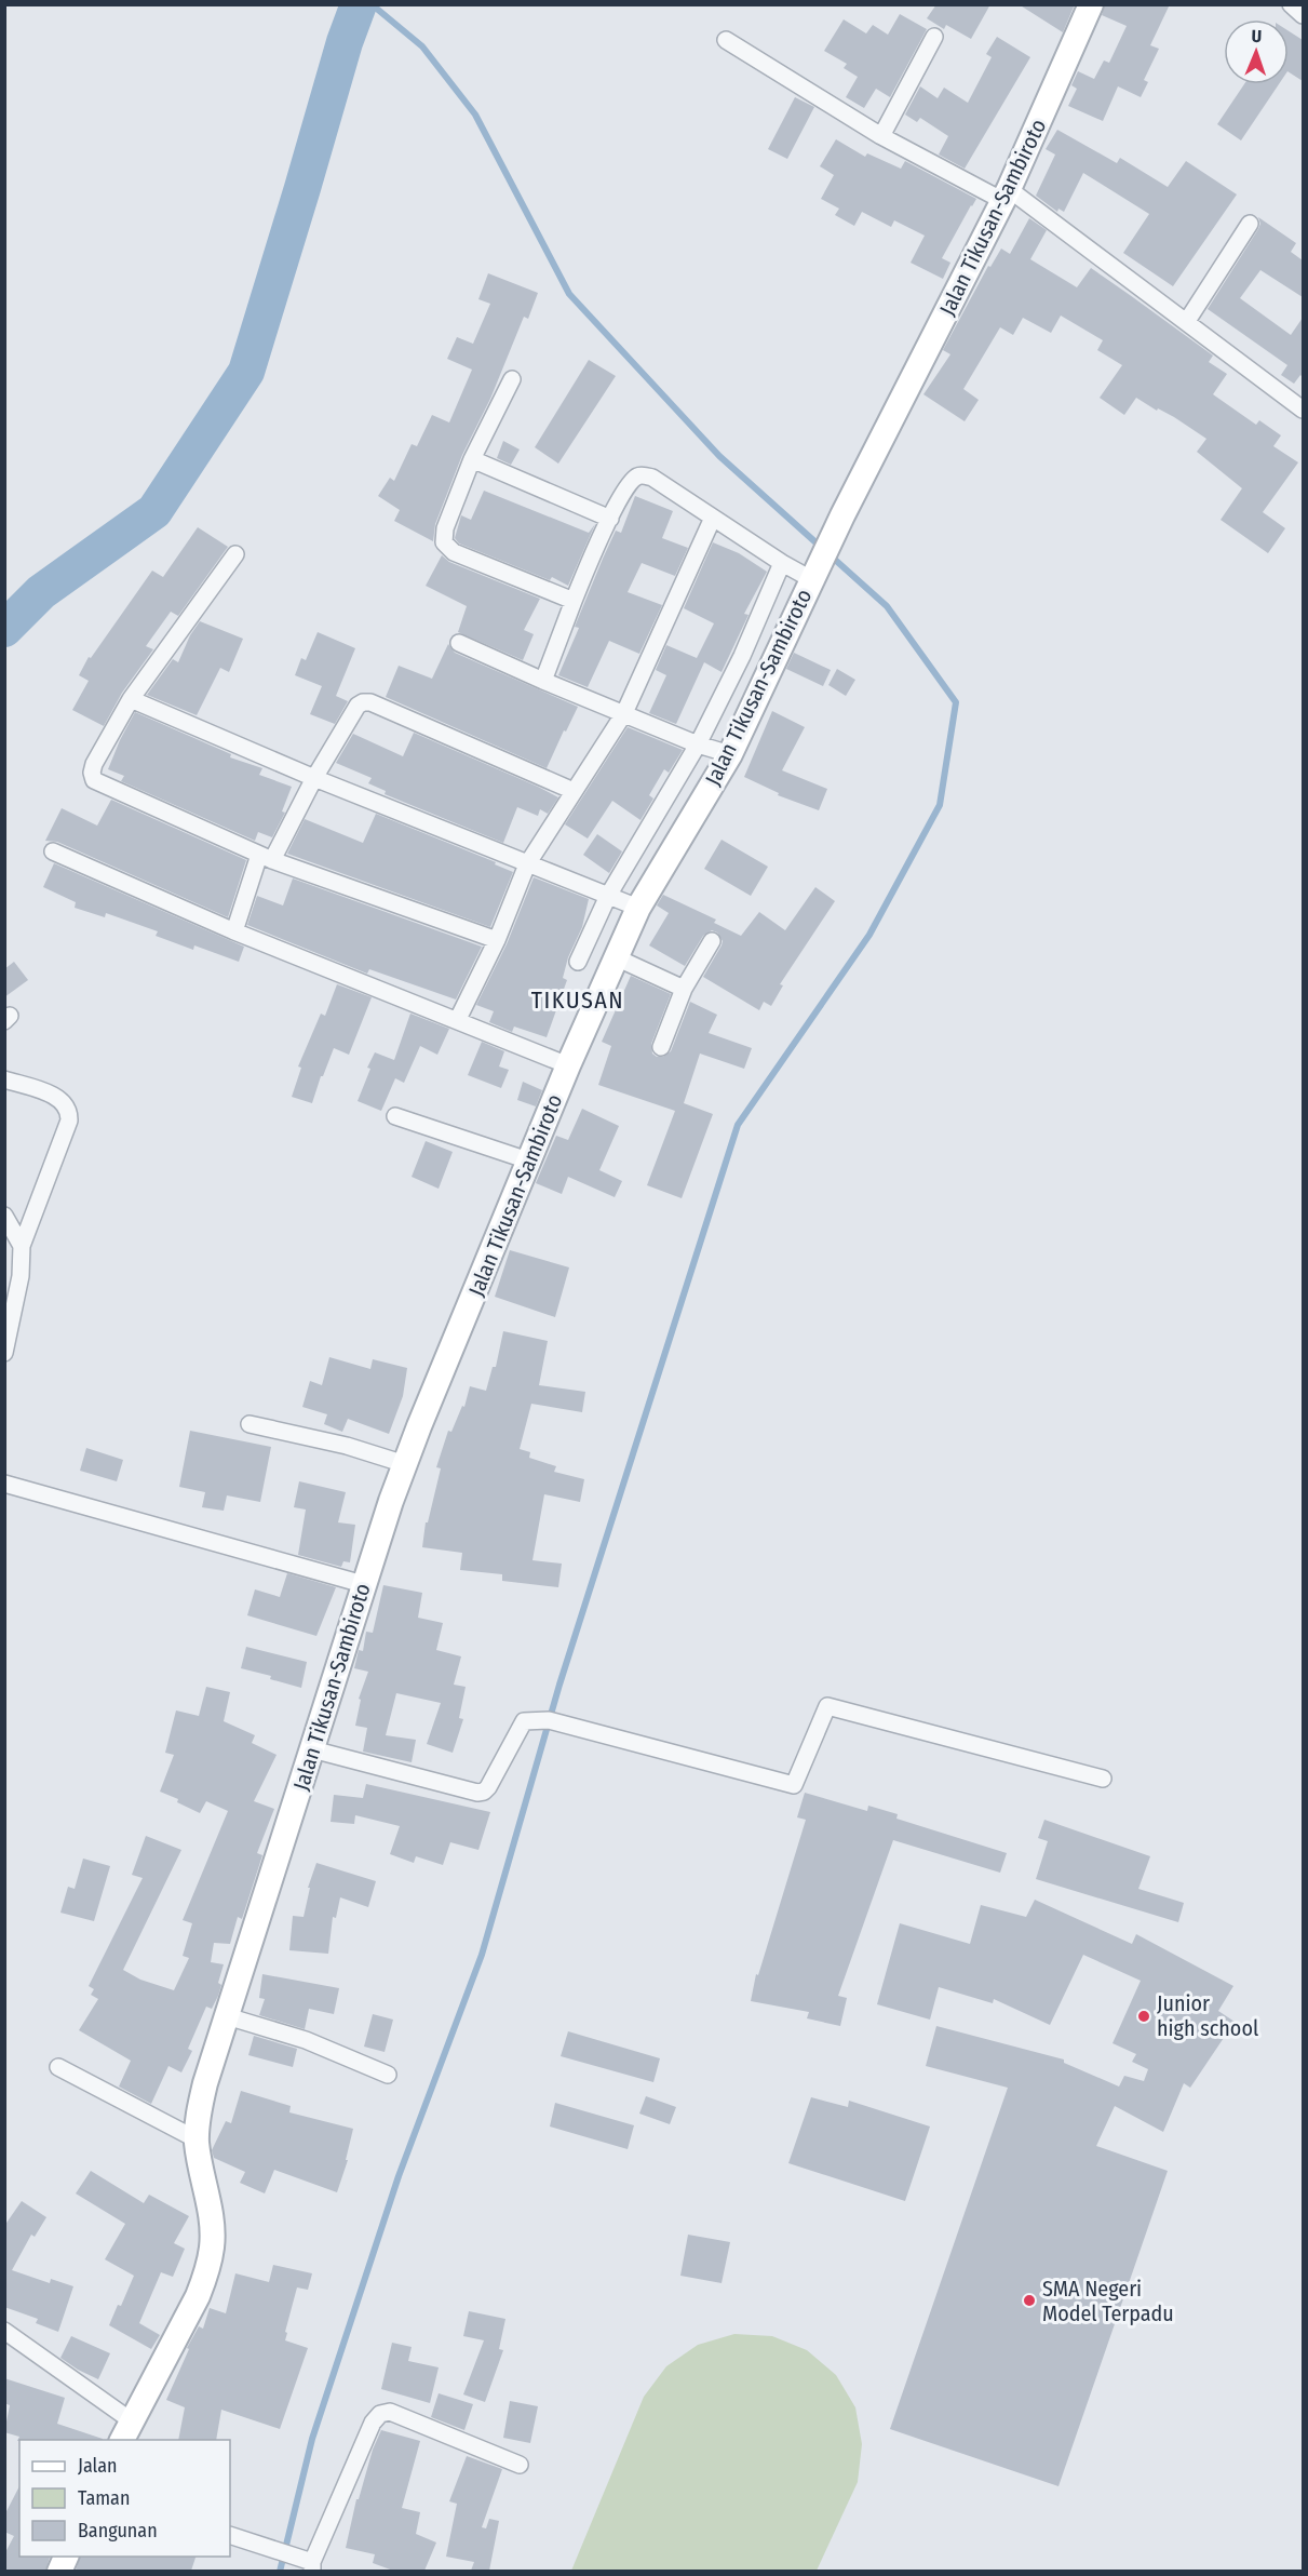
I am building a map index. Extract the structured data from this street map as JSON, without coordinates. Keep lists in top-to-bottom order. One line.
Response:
{"streets":{"street":["Jalan Tikusan-Sambiroto"]},"districts":["TIKUSAN"],"places":["Junior high school","SMA Negeri Model Terpadu"],"legend":["Jalan","Taman","Bangunan"],"north":"top"}
